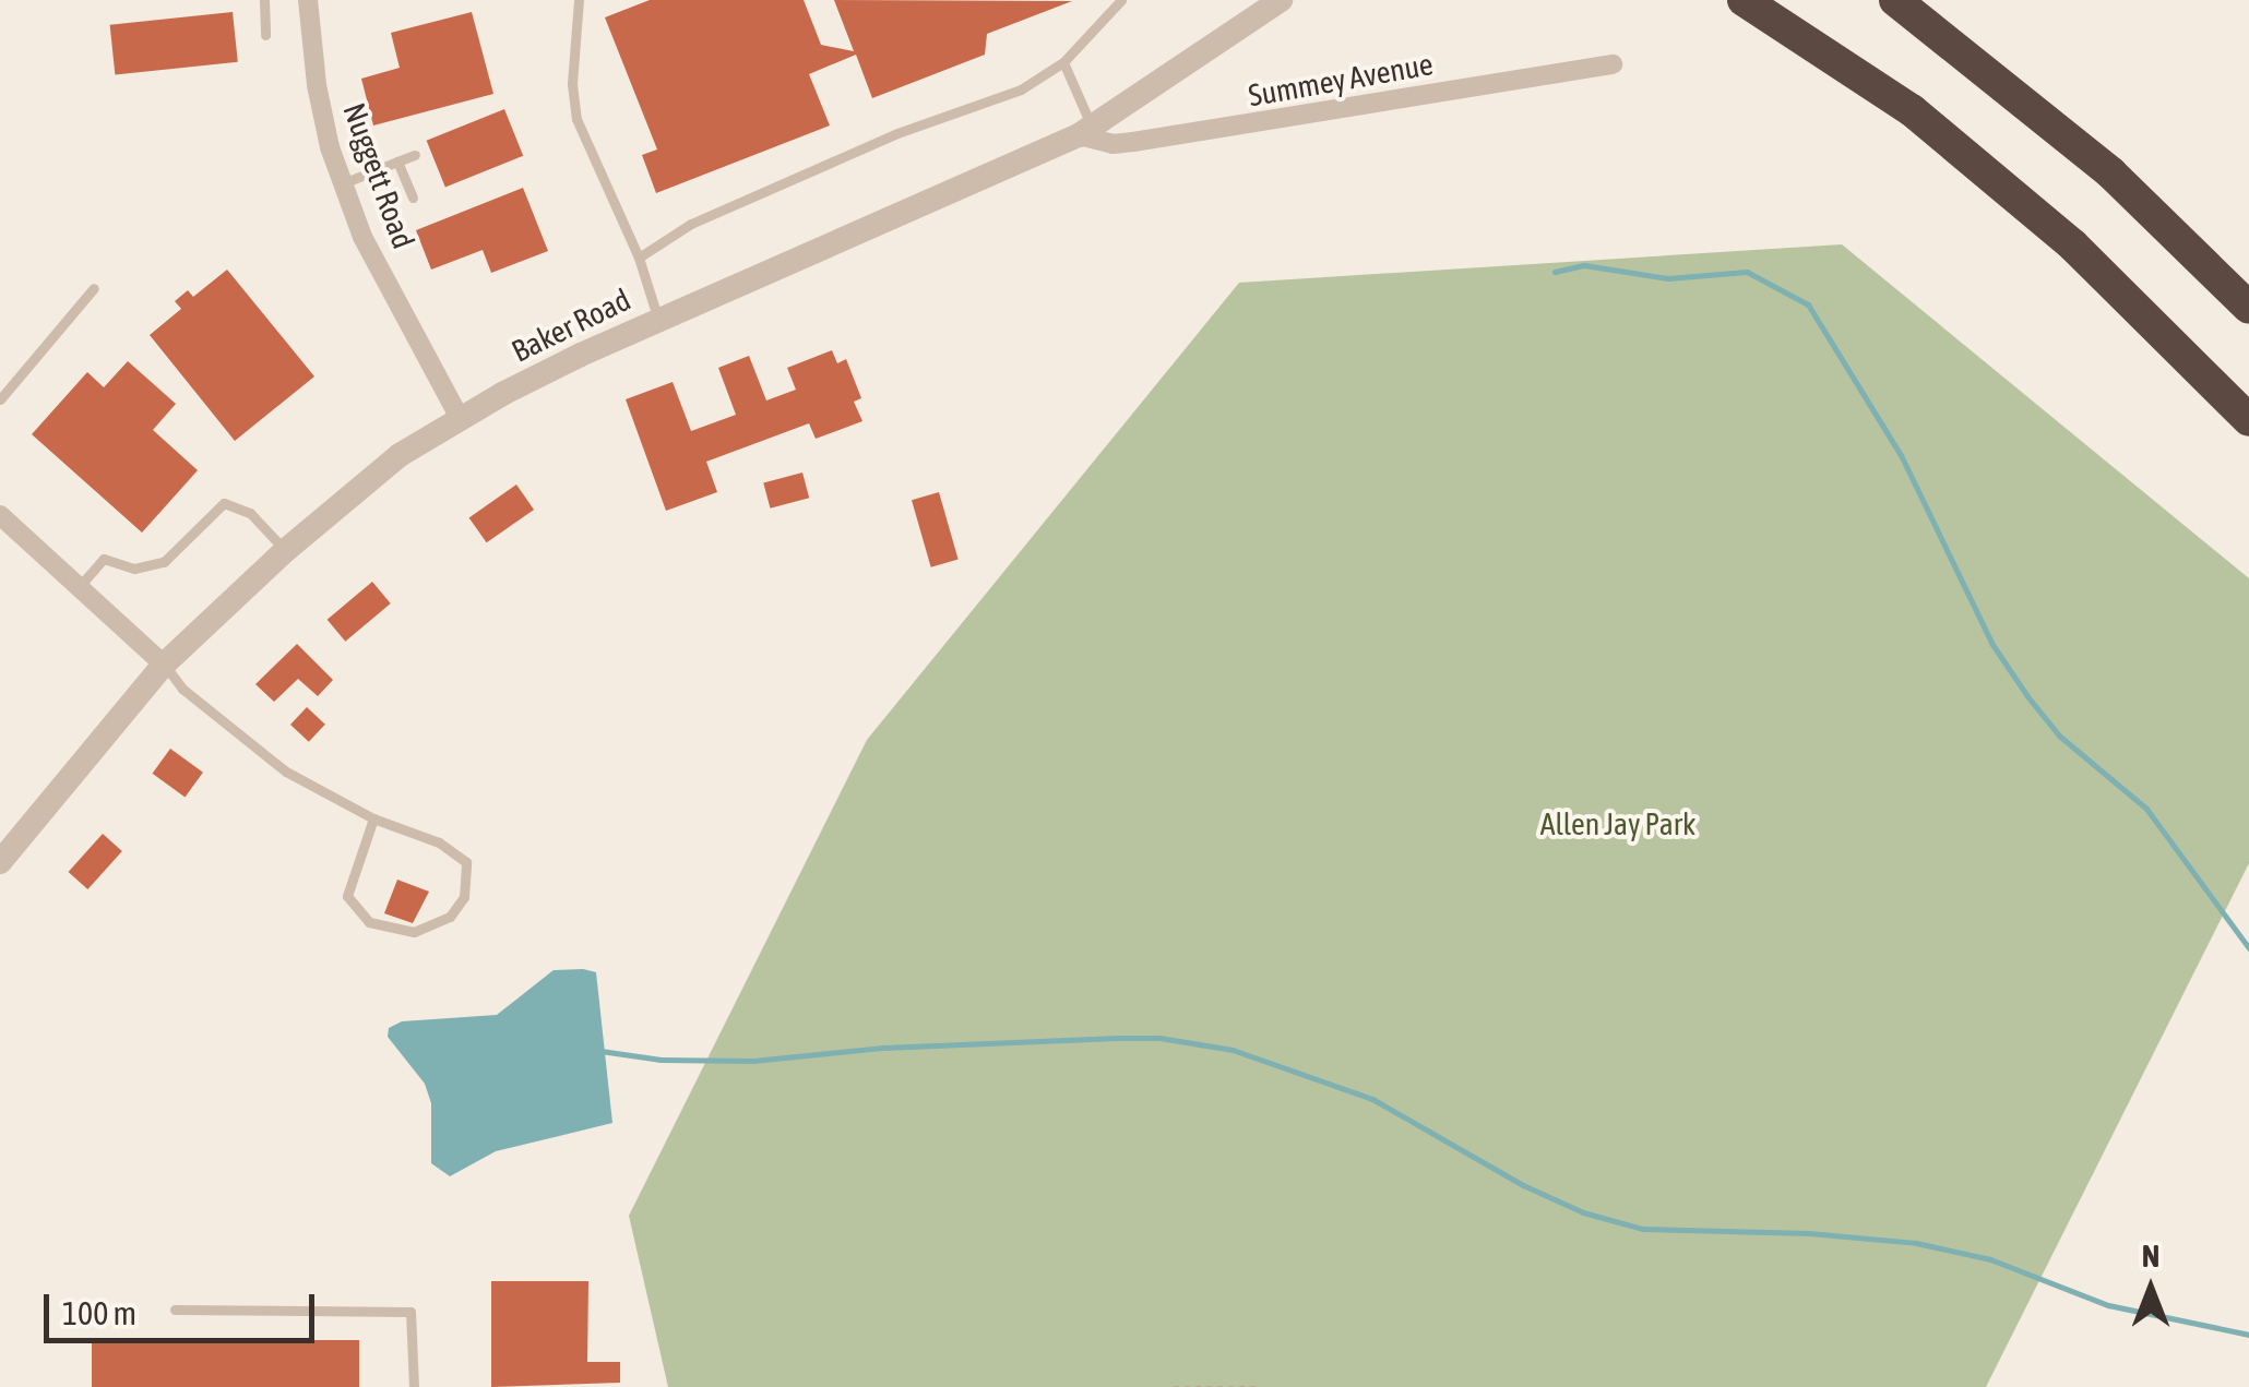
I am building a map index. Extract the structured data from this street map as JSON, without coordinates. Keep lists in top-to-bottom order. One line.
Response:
{"streets":{"street":["Summey Avenue","Nuggett Road","Baker Road"]},"crossings":[["Summey Avenue","Baker Road"],["Nuggett Road","Baker Road"]],"parks":["Allen Jay Park"],"scale_bar":"100 m","north":"top"}
